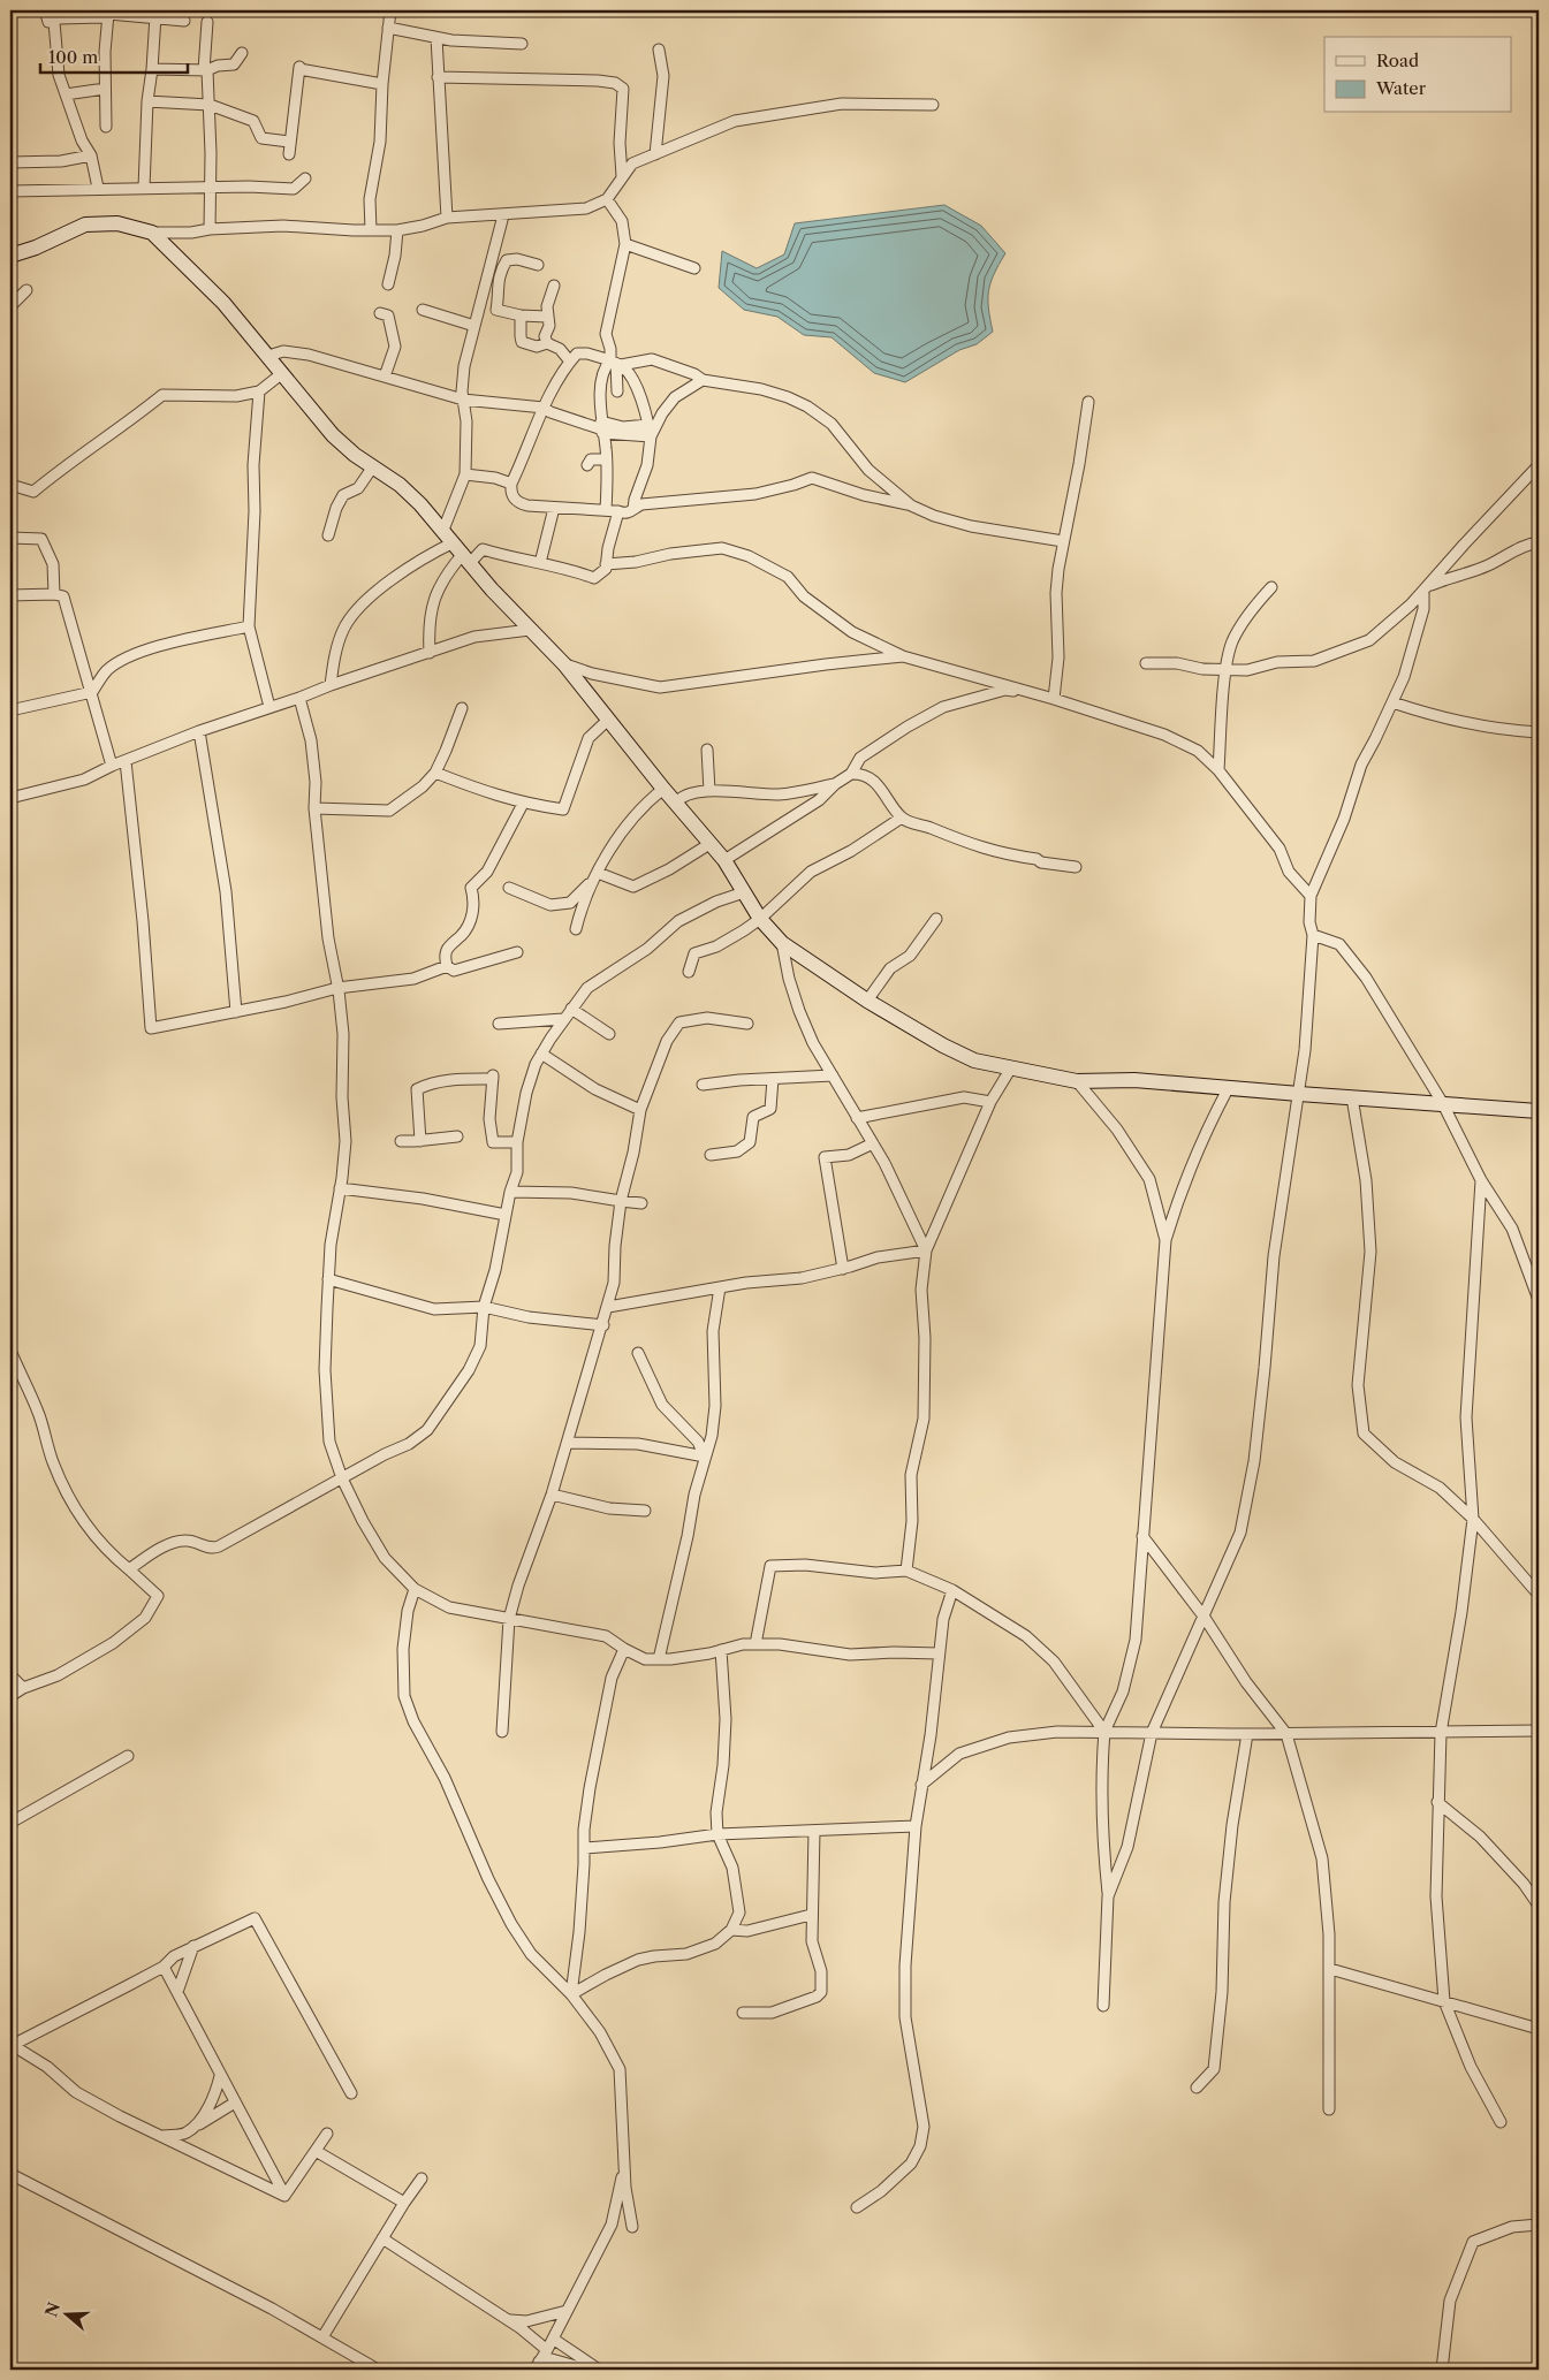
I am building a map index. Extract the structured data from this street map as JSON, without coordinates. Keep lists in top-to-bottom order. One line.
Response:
{"legend":["Road","Water"],"scale_bar":"100 m","north":"left"}
